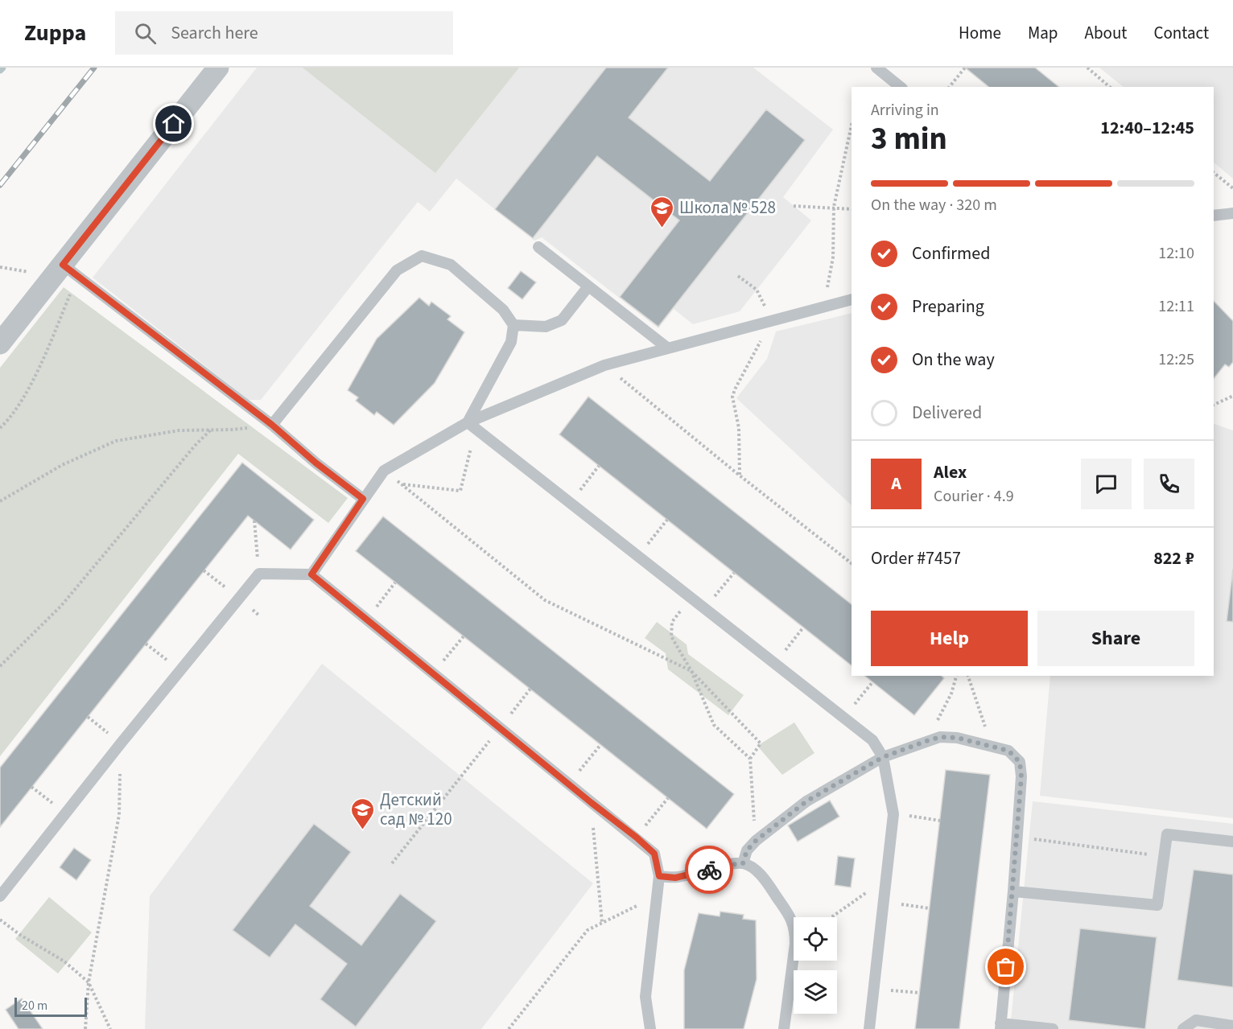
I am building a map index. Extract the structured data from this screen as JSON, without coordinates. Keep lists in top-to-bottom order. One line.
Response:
{"places":{"school or university":["Школа № 528","Детский сад № 120"]},"scale_bar":"20 m","page":{"header":"Zuppa","search":"Search here","nav":["Home","Map","About","Contact"],"heading":["3 min","Arriving in","12:40–12:45"],"panel":["Alex","Courier · 4.9","Order #7457","822 ₽"],"bar":"On the way · 320 m","list":[["Confirmed","12:10"],["Preparing","12:11"],["On the way","12:25"],"Delivered"],"round":"A","buttons":["Help","Share"],"scale":"20 m"}}
